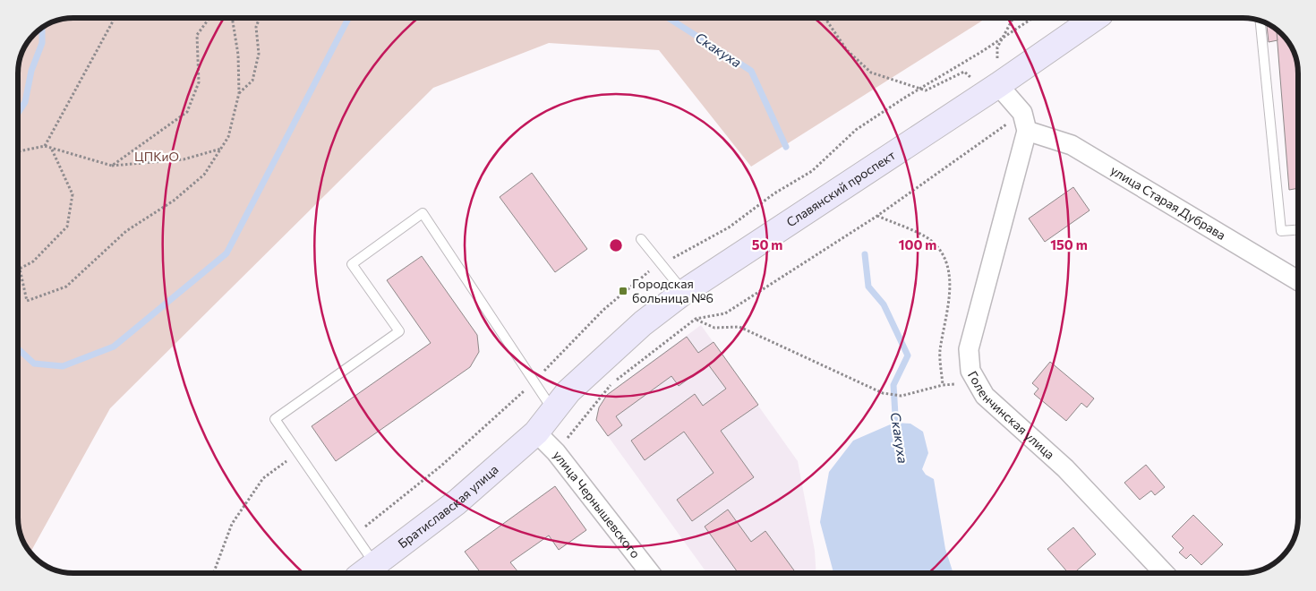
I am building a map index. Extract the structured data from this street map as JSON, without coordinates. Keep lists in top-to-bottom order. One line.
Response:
{"streets":{"street":["Славянский проспект","улица Старая Дубрава","Голенчинская улица","улица Чернышевского","Братиславская улица"]},"crossings":[["Славянский проспект","улица Чернышевского"],["Славянский проспект","Братиславская улица"],["улица Старая Дубрава","Голенчинская улица"],["улица Чернышевского","Братиславская улица"]],"water":["Скакуха"],"parks":["ЦПКиО"],"places":{"transit":["Городская больница №6"]},"rings":["50 m","100 m","150 m"]}
